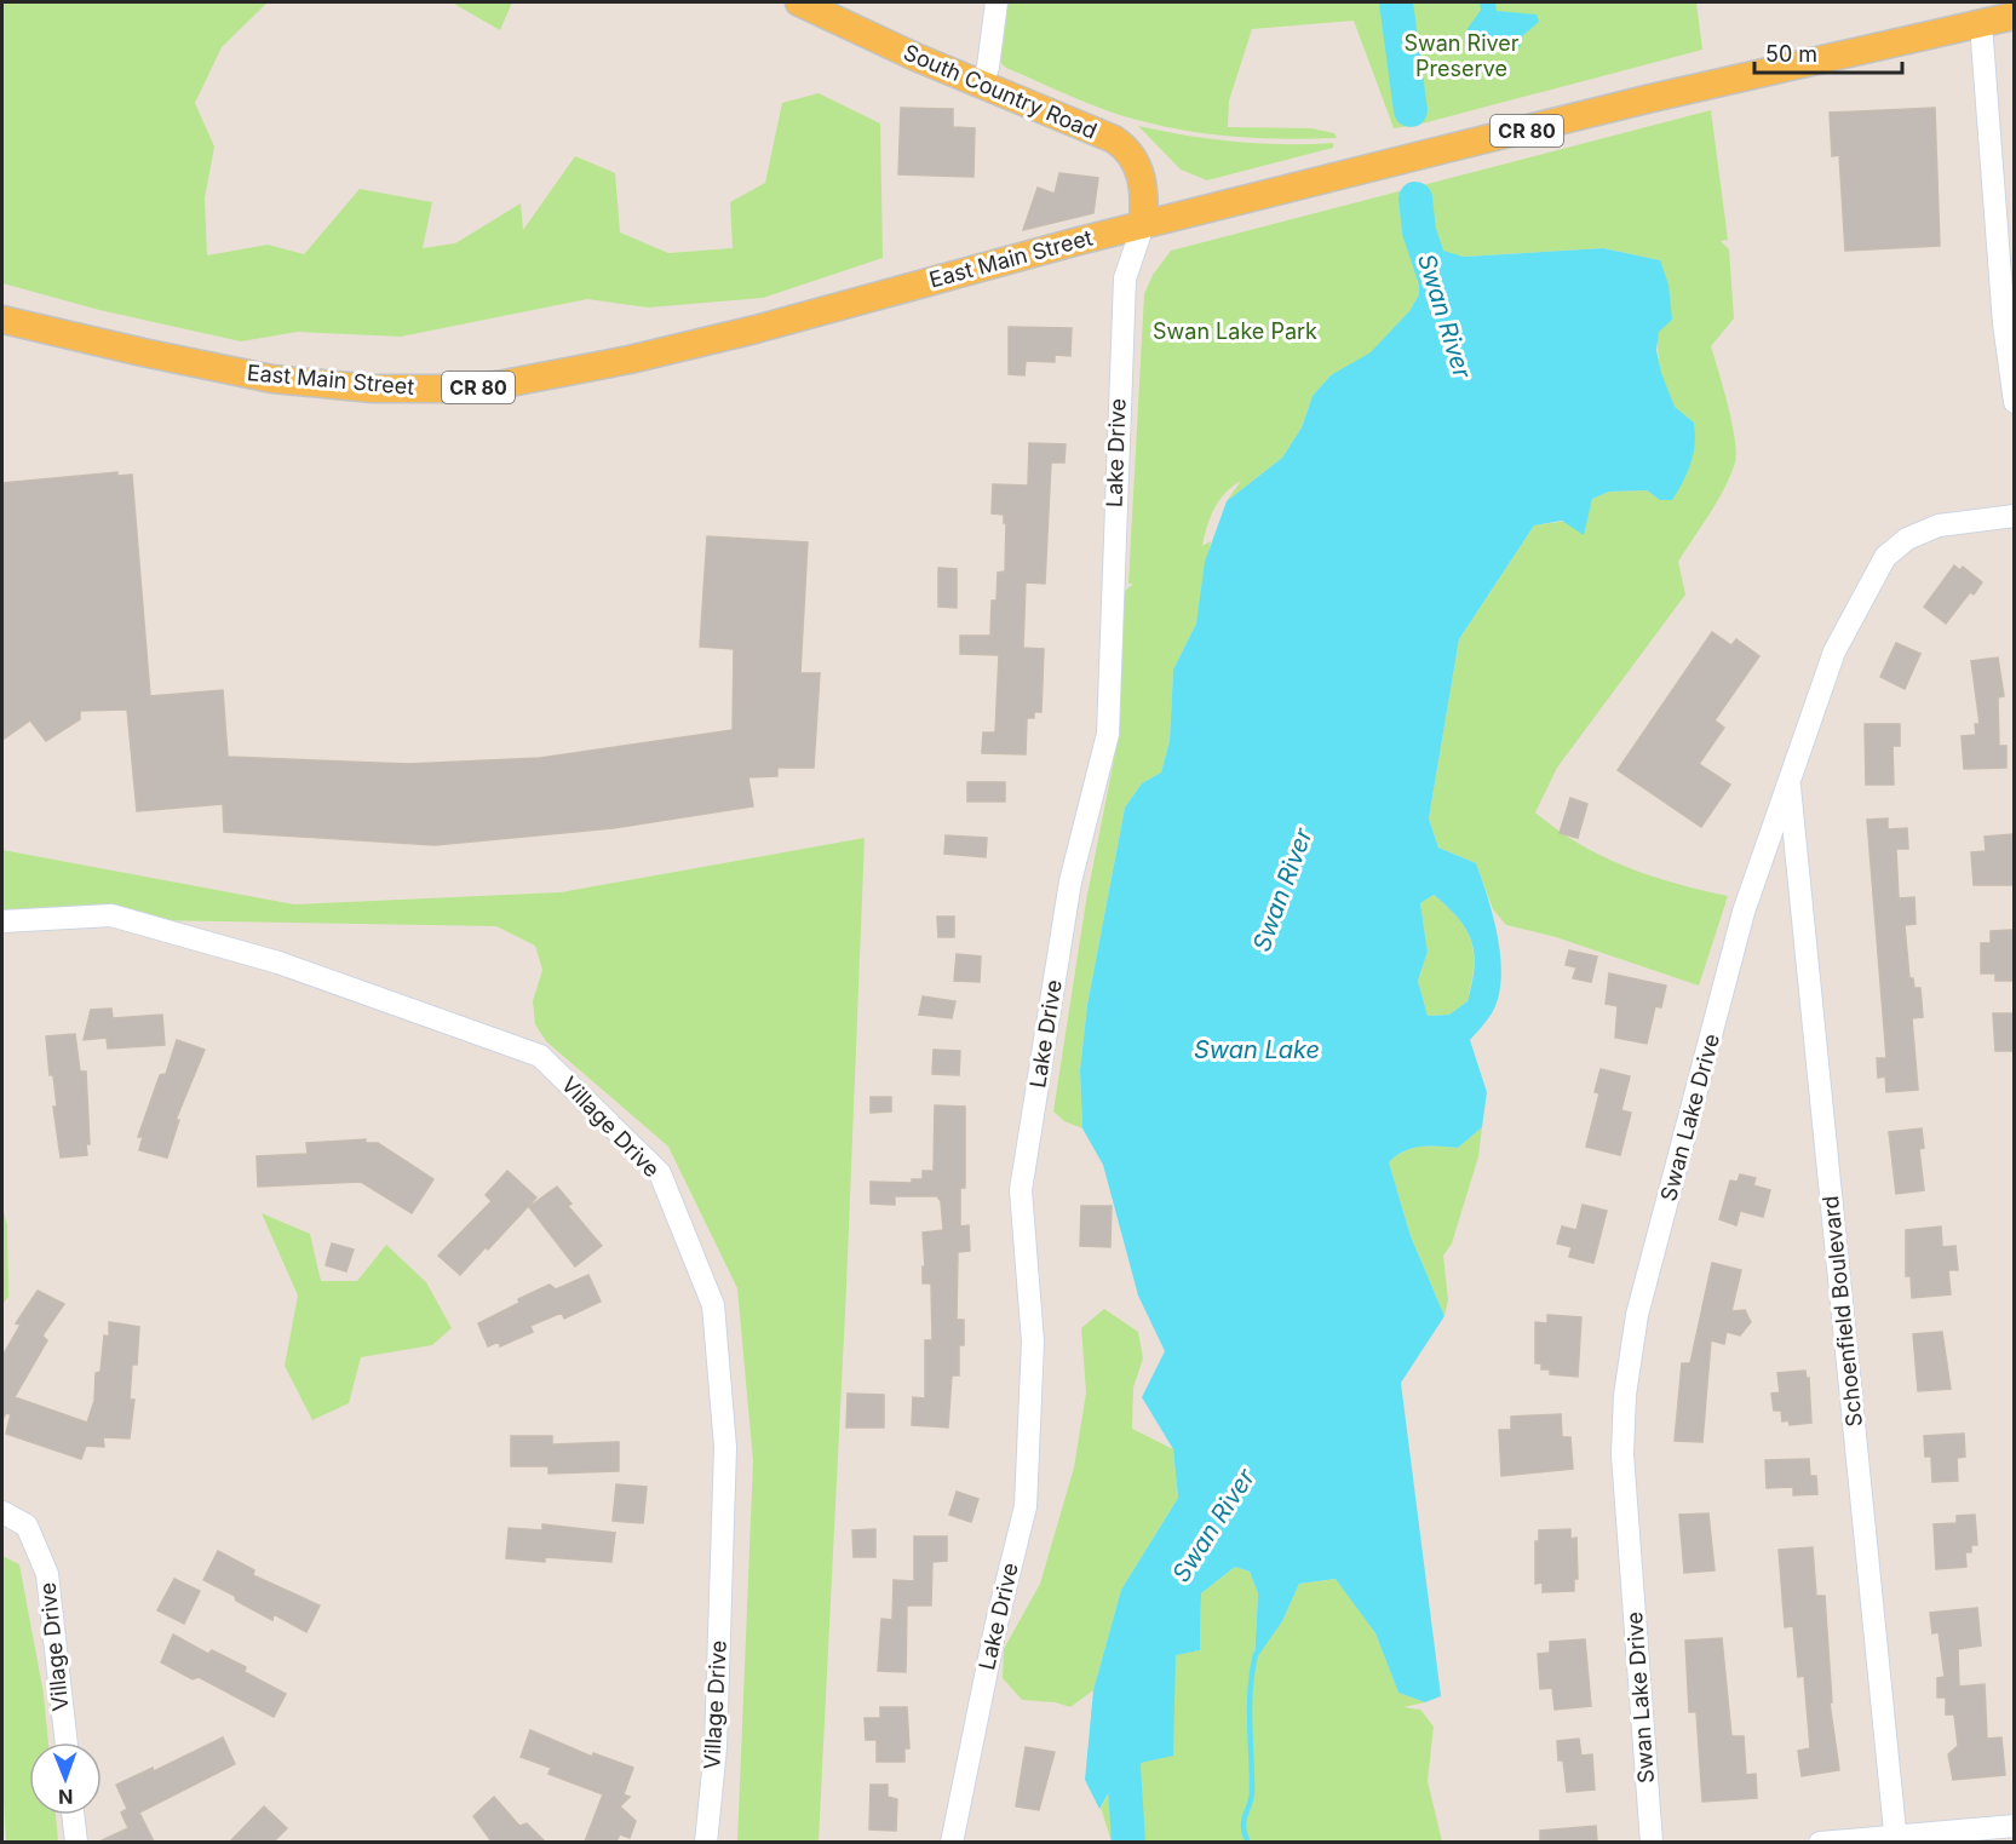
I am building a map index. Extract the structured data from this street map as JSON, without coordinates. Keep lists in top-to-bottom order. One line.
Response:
{"streets":{"main road":["South Country Road","CR 80","East Main Street"],"street":["Lake Drive","Swan Lake Drive","Village Drive","Schoenfield Boulevard"]},"crossings":[["South Country Road","East Main Street"],["South Country Road","Lake Drive"],["East Main Street","Lake Drive"],["Swan Lake Drive","Schoenfield Boulevard"]],"water":["Swan River","Swan Lake"],"parks":["Swan River Preserve","Swan Lake Park"],"scale_bar":"50 m","north":"bottom"}
